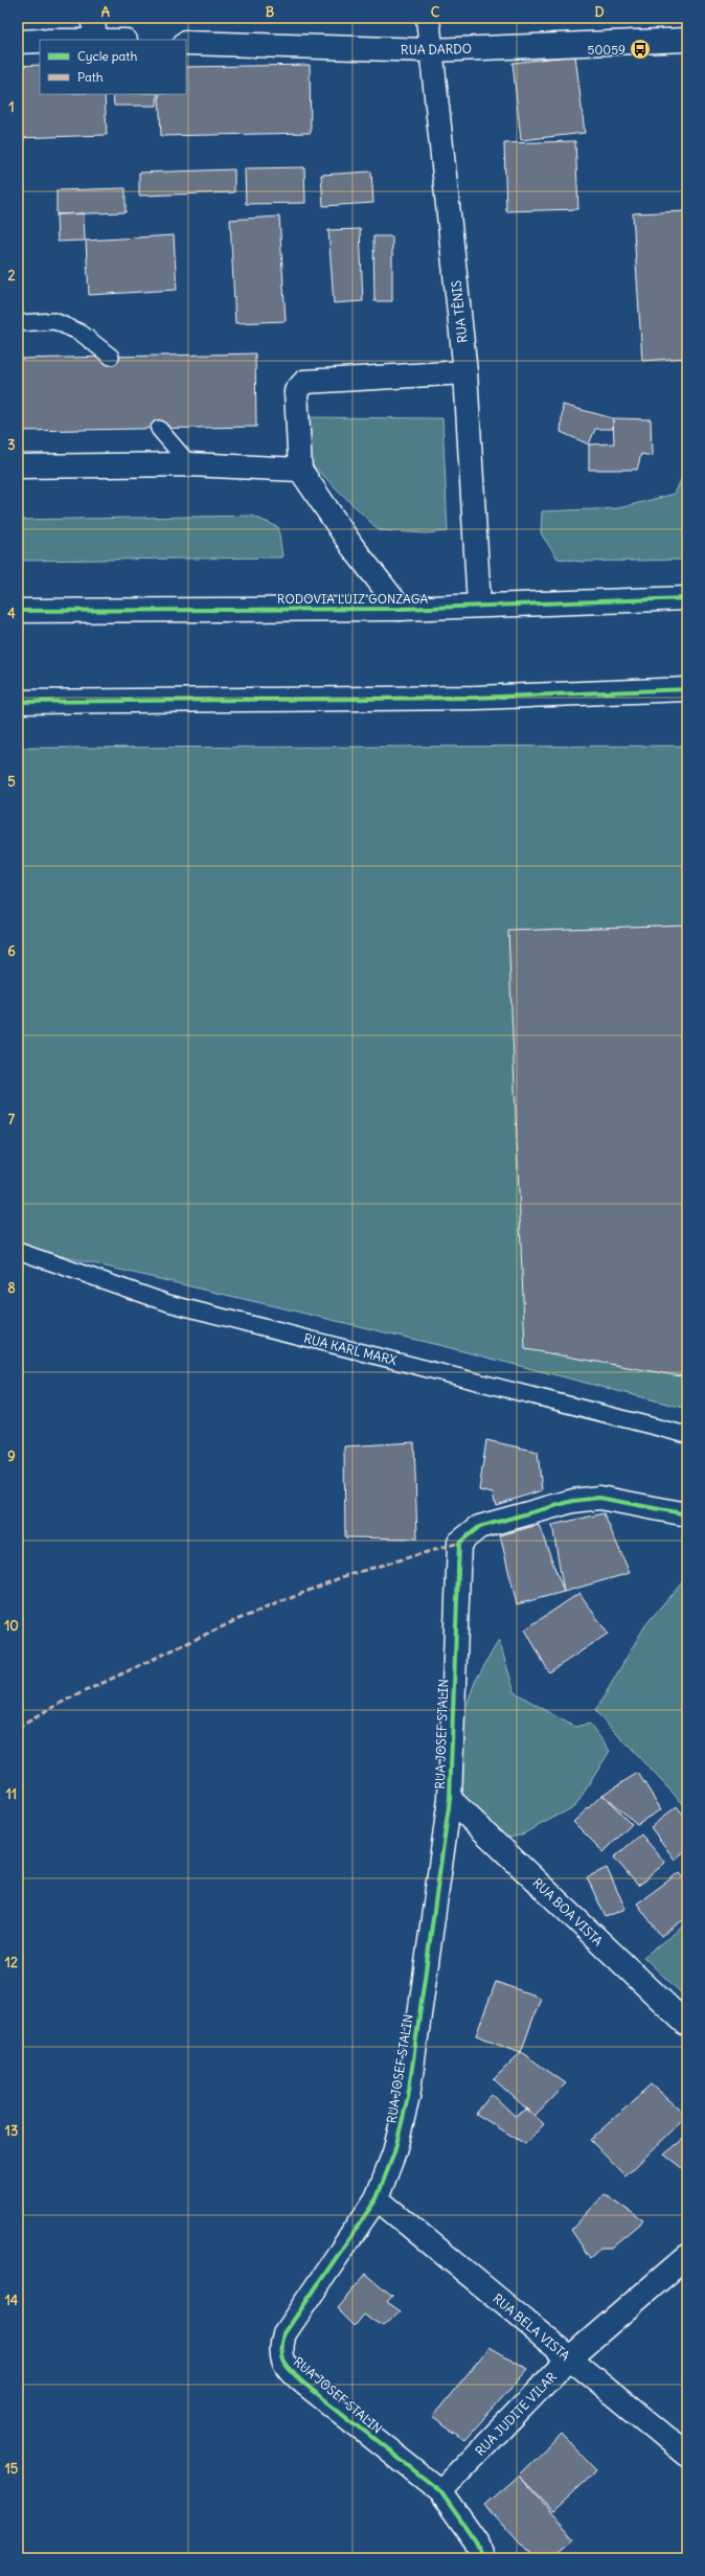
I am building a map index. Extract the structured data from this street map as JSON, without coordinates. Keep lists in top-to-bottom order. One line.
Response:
{"streets":{"main road":["RUA DARDO","RUA TÊNIS","RODOVIA LUIZ GONZAGA","RUA JOSEF STALIN","RUA BOA VISTA","RUA BELA VISTA","RUA JUDITE VILAR"],"lane":["RUA KARL MARX"]},"crossings":[["RUA DARDO","RUA TÊNIS"],["RUA TÊNIS","RODOVIA LUIZ GONZAGA"],["RUA JOSEF STALIN","RUA BOA VISTA"],["RUA JOSEF STALIN","RUA BELA VISTA"],["RUA JOSEF STALIN","RUA JUDITE VILAR"],["RUA BELA VISTA","RUA JUDITE VILAR"]],"places":{"bus stop":["50059"]},"legend":["Cycle path","Path"],"grid":{"columns":["A","B","C","D"],"rows":["1","2","3","4","5","6","7","8","9","10","11","12","13","14","15"]}}
